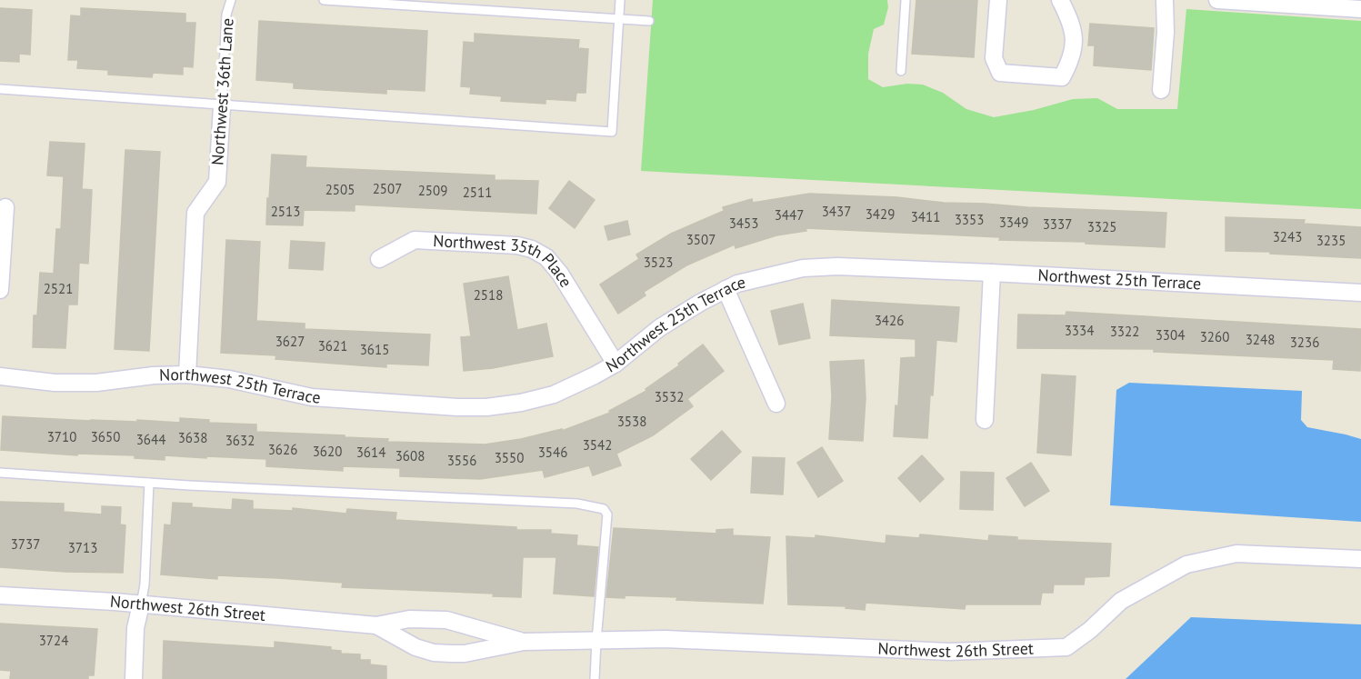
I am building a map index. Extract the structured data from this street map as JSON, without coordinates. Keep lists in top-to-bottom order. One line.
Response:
{"streets":{"street":["Northwest 36th Lane","Northwest 35th Place","Northwest 25th Terrace","Northwest 26th Street"]},"crossings":[["Northwest 36th Lane","Northwest 25th Terrace"],["Northwest 35th Place","Northwest 25th Terrace"]],"house_numbers":["2507","2505","2509","2511","2513","3437","3429","3447","3411","3353","3349","3453","3337","3325","3243","3507","3235","3523","2521","2518","3426","3334","3322","3304","3260","3248","3627","3236","3621","3615","3532","3538","3710","3650","3638","3644","3632","3542","3626","3620","3614","3546","3608","3550","3556","3737","3713","3724"]}
